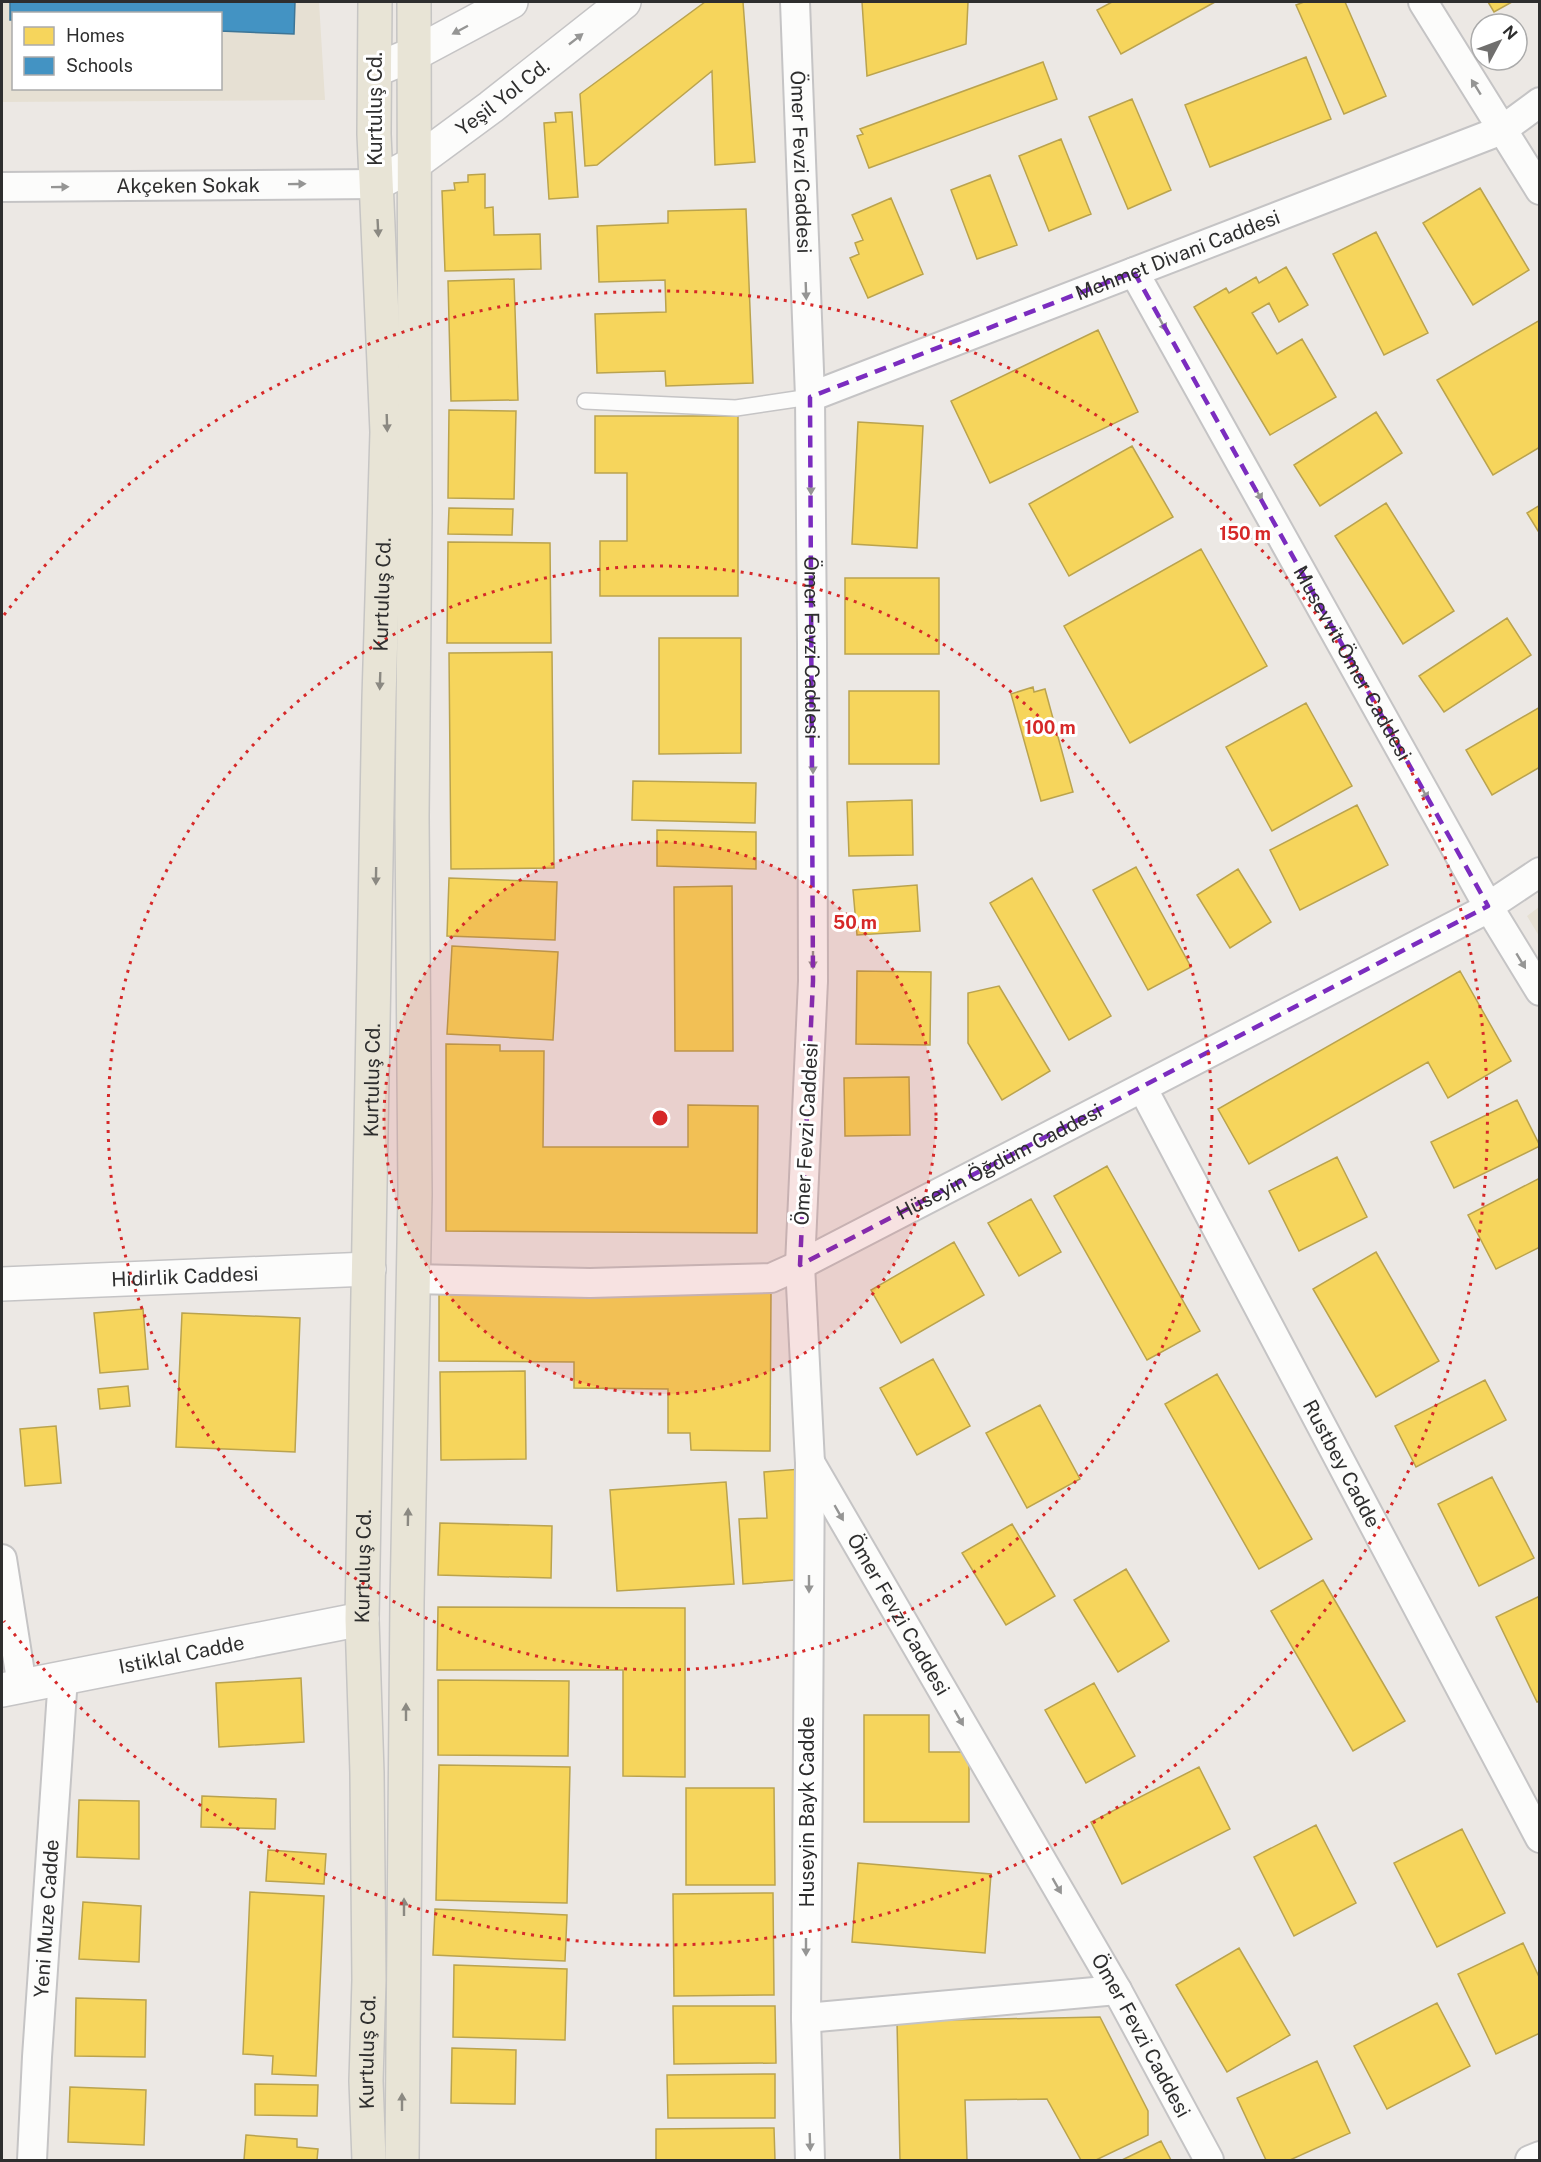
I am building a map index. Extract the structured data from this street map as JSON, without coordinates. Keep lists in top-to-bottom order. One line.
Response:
{"streets":{"main road":["Kurtuluş Cd."],"street":["Yeşil Yol Cd.","Ömer Fevzi Caddesi","Akçeken Sokak","Mehmet Divani Caddesi","Musevvit Ömer Caddesi","Hüseyin Öğdüm Caddesi","Hidirlik Caddesi","Rustbey Cadde","Istiklal Cadde","Huseyin Bayk Cadde","Yeni Muze Cadde"]},"crossings":[["Yeşil Yol Cd.","Kurtuluş Cd."],["Yeşil Yol Cd.","Akçeken Sokak"],["Kurtuluş Cd.","Akçeken Sokak"],["Kurtuluş Cd.","Hüseyin Öğdüm Caddesi"],["Kurtuluş Cd.","Hidirlik Caddesi"],["Kurtuluş Cd.","Istiklal Cadde"],["Ömer Fevzi Caddesi","Mehmet Divani Caddesi"],["Ömer Fevzi Caddesi","Hüseyin Öğdüm Caddesi"],["Ömer Fevzi Caddesi","Huseyin Bayk Cadde"],["Mehmet Divani Caddesi","Musevvit Ömer Caddesi"],["Musevvit Ömer Caddesi","Hüseyin Öğdüm Caddesi"],["Hüseyin Öğdüm Caddesi","Rustbey Cadde"],["Istiklal Cadde","Yeni Muze Cadde"]],"one_way":["Ömer Fevzi Caddesi","Akçeken Sokak","Musevvit Ömer Caddesi","Huseyin Bayk Cadde"],"legend":["Homes","Schools"],"north":"top right","rings":["150 m","100 m","50 m"]}
